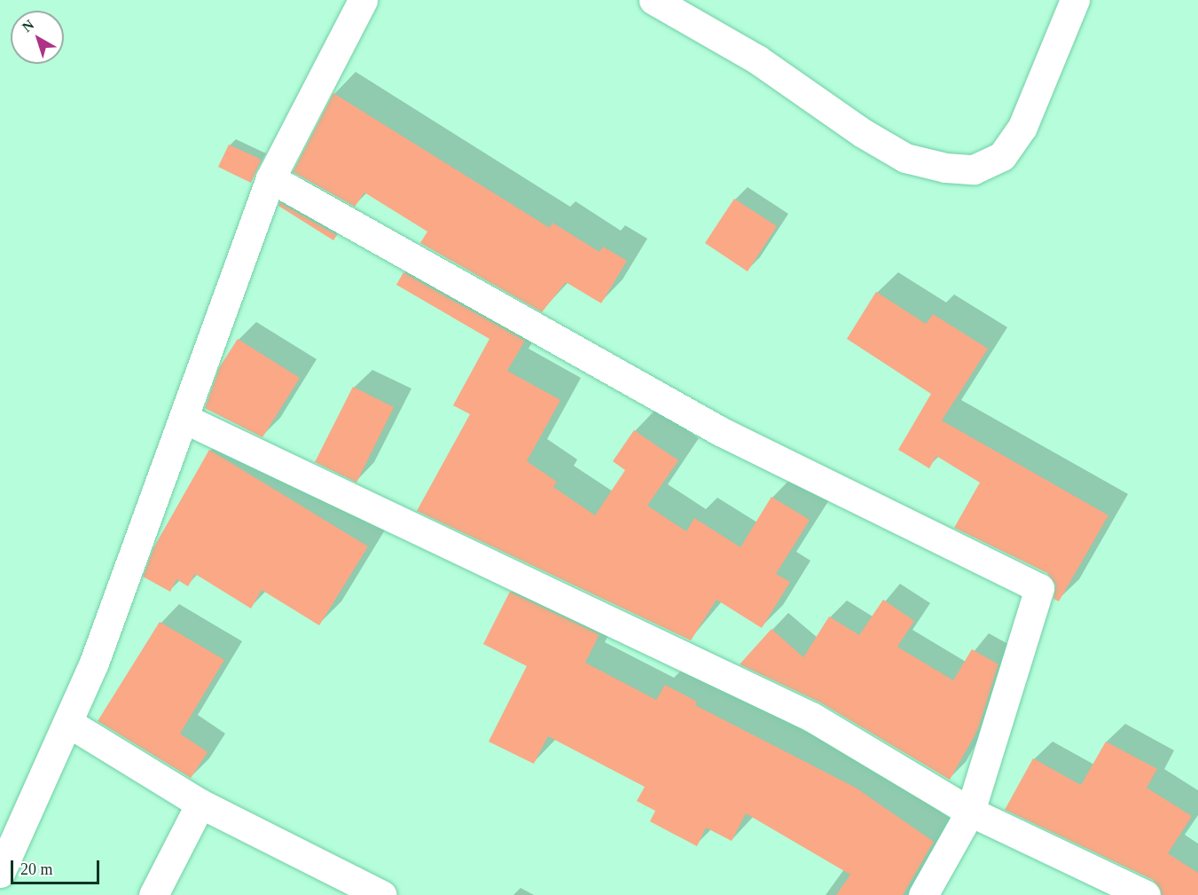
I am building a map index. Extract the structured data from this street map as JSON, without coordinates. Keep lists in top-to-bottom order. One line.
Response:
{"scale_bar":"20 m","north":"top left"}
